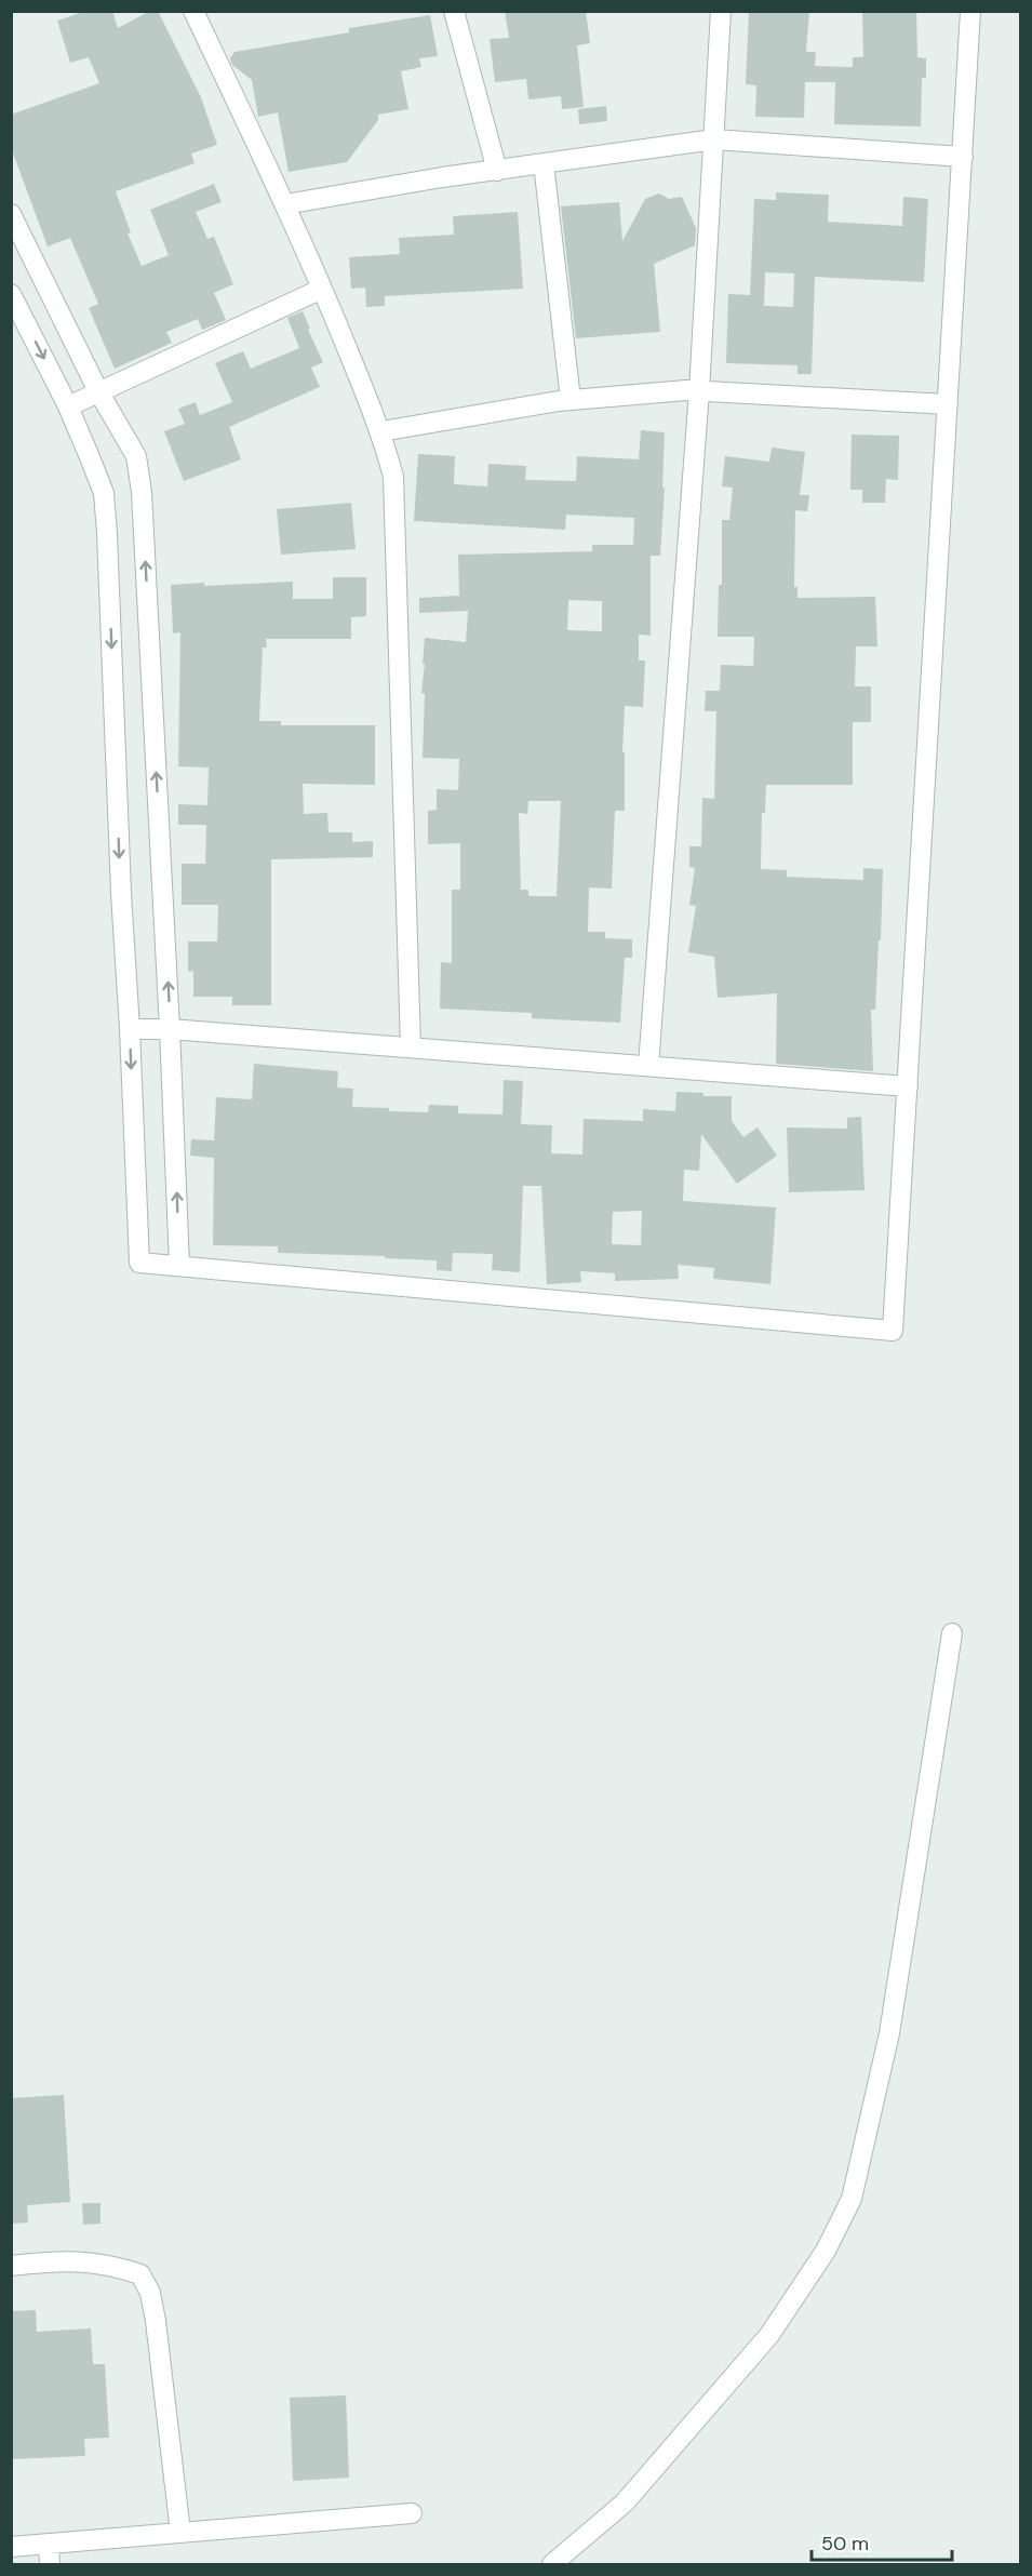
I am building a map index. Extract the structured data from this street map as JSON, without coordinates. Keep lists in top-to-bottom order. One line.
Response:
{"scale_bar":"50 m"}
